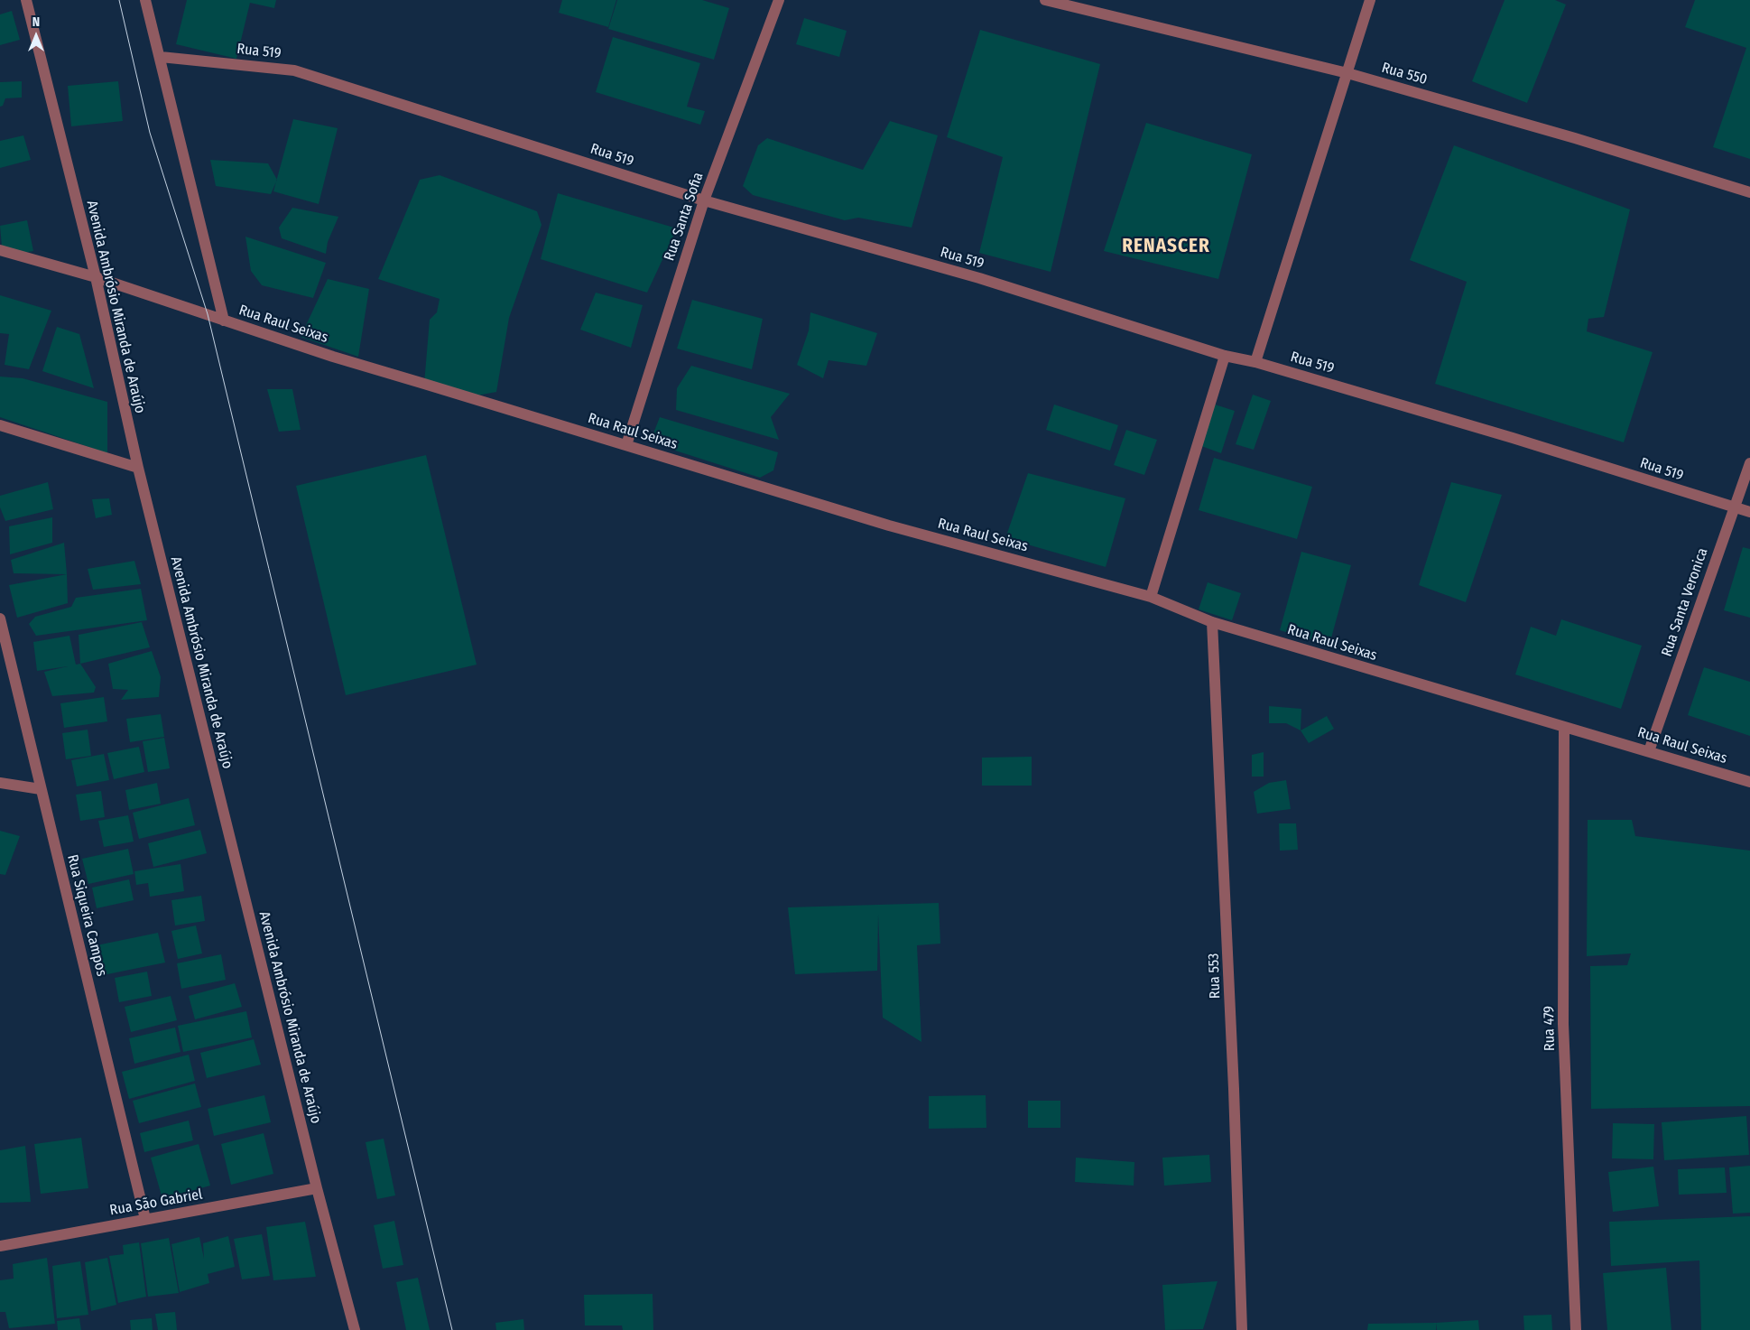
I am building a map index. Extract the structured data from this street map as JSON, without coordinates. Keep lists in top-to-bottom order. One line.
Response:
{"streets":{"street":["Rua 519","Rua 550","Rua Santa Sofia","Avenida Ambrósio Miranda de Araújo","Rua Raul Seixas","Rua Santa Veronica","Rua Siqueira Campos","Rua 553","Rua 479","Rua São Gabriel"]},"crossings":[["Rua 519","Rua Santa Sofia"],["Rua 519","Rua Santa Veronica"],["Rua Santa Sofia","Rua Raul Seixas"],["Avenida Ambrósio Miranda de Araújo","Rua Raul Seixas"],["Avenida Ambrósio Miranda de Araújo","Rua São Gabriel"],["Rua Raul Seixas","Rua Santa Veronica"],["Rua Raul Seixas","Rua 553"],["Rua Raul Seixas","Rua 479"],["Rua Siqueira Campos","Rua São Gabriel"]],"districts":["RENASCER"],"north":"top"}
